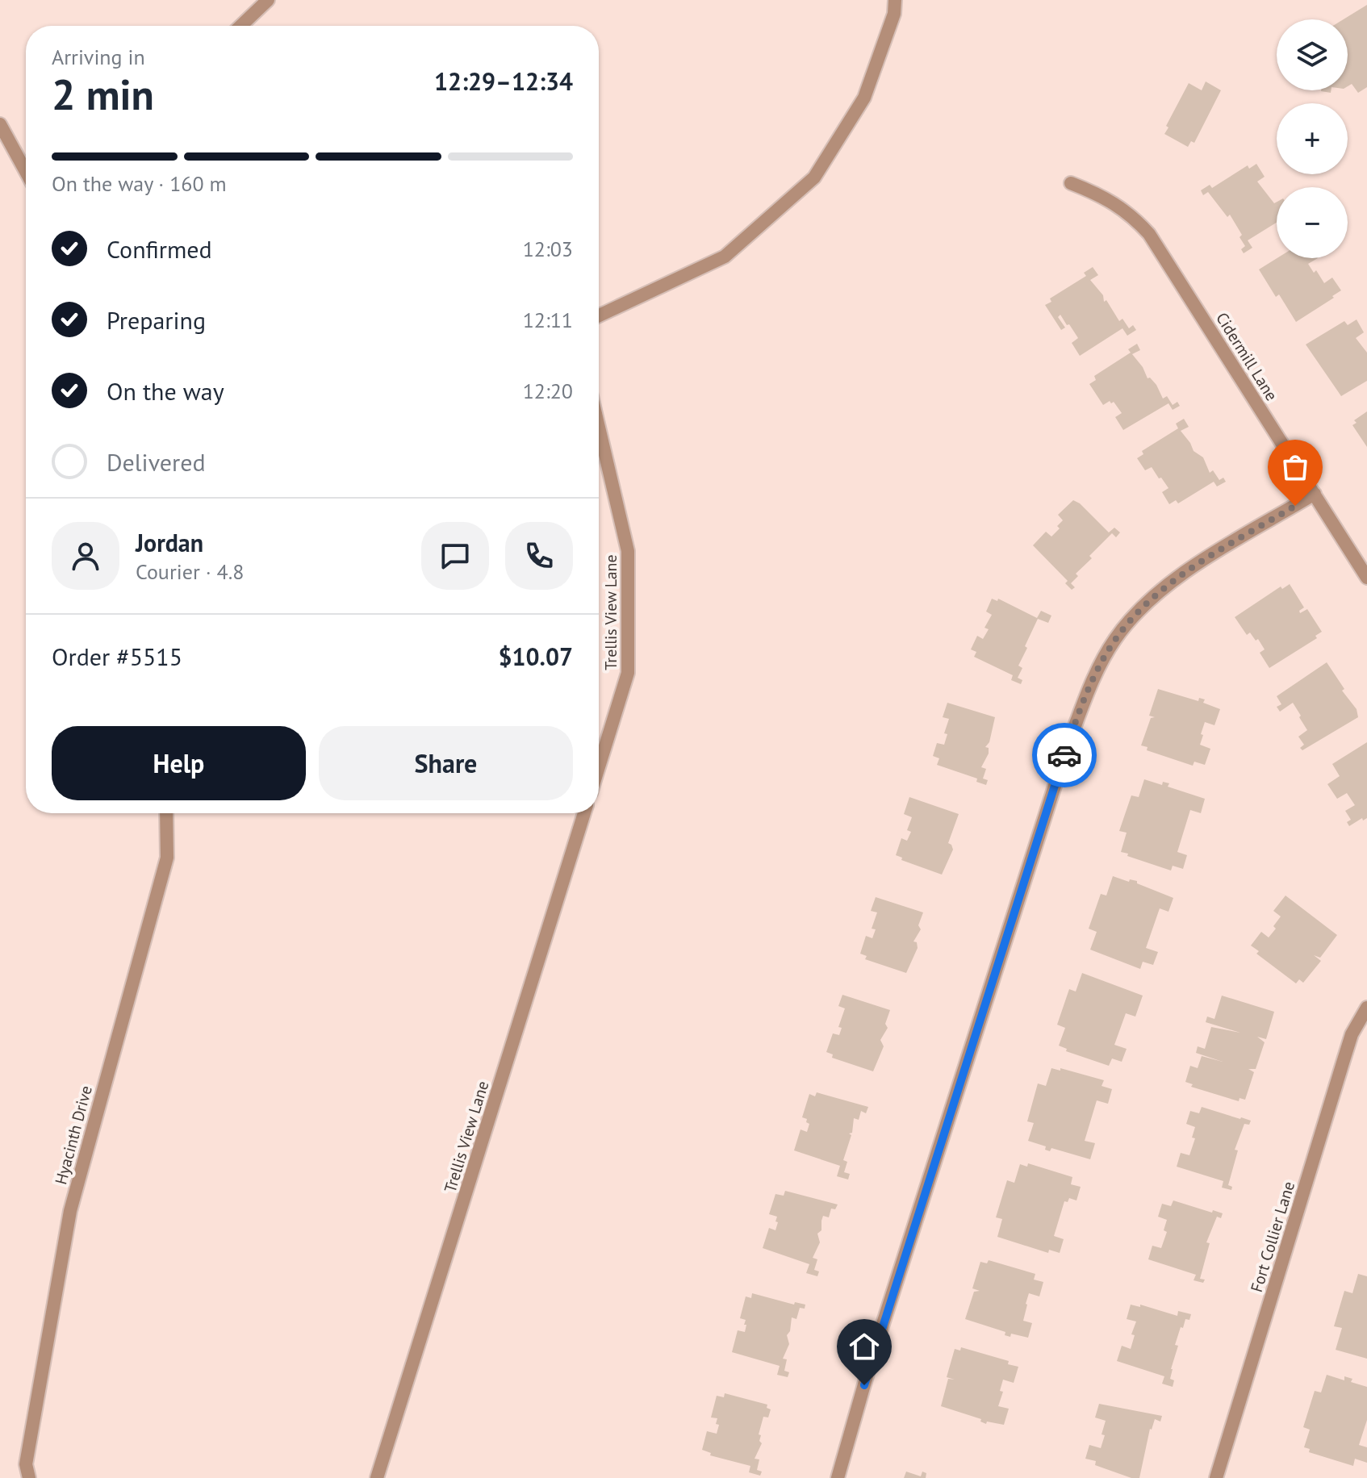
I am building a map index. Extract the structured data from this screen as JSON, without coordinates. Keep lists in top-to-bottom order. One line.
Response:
{"streets":{"street":["Cidermill Lane","Trellis View Lane","Hyacinth Drive","Fort Collier Lane"]},"page":{"map_buttons":["+","−"],"heading":["2 min","Arriving in","12:29–12:34"],"panel":["Jordan","Courier · 4.8","Order #5515","$10.07"],"bar":"On the way · 160 m","list":[["Confirmed","12:03"],["Preparing","12:11"],["On the way","12:20"],"Delivered"],"buttons":["Help","Share"]}}
